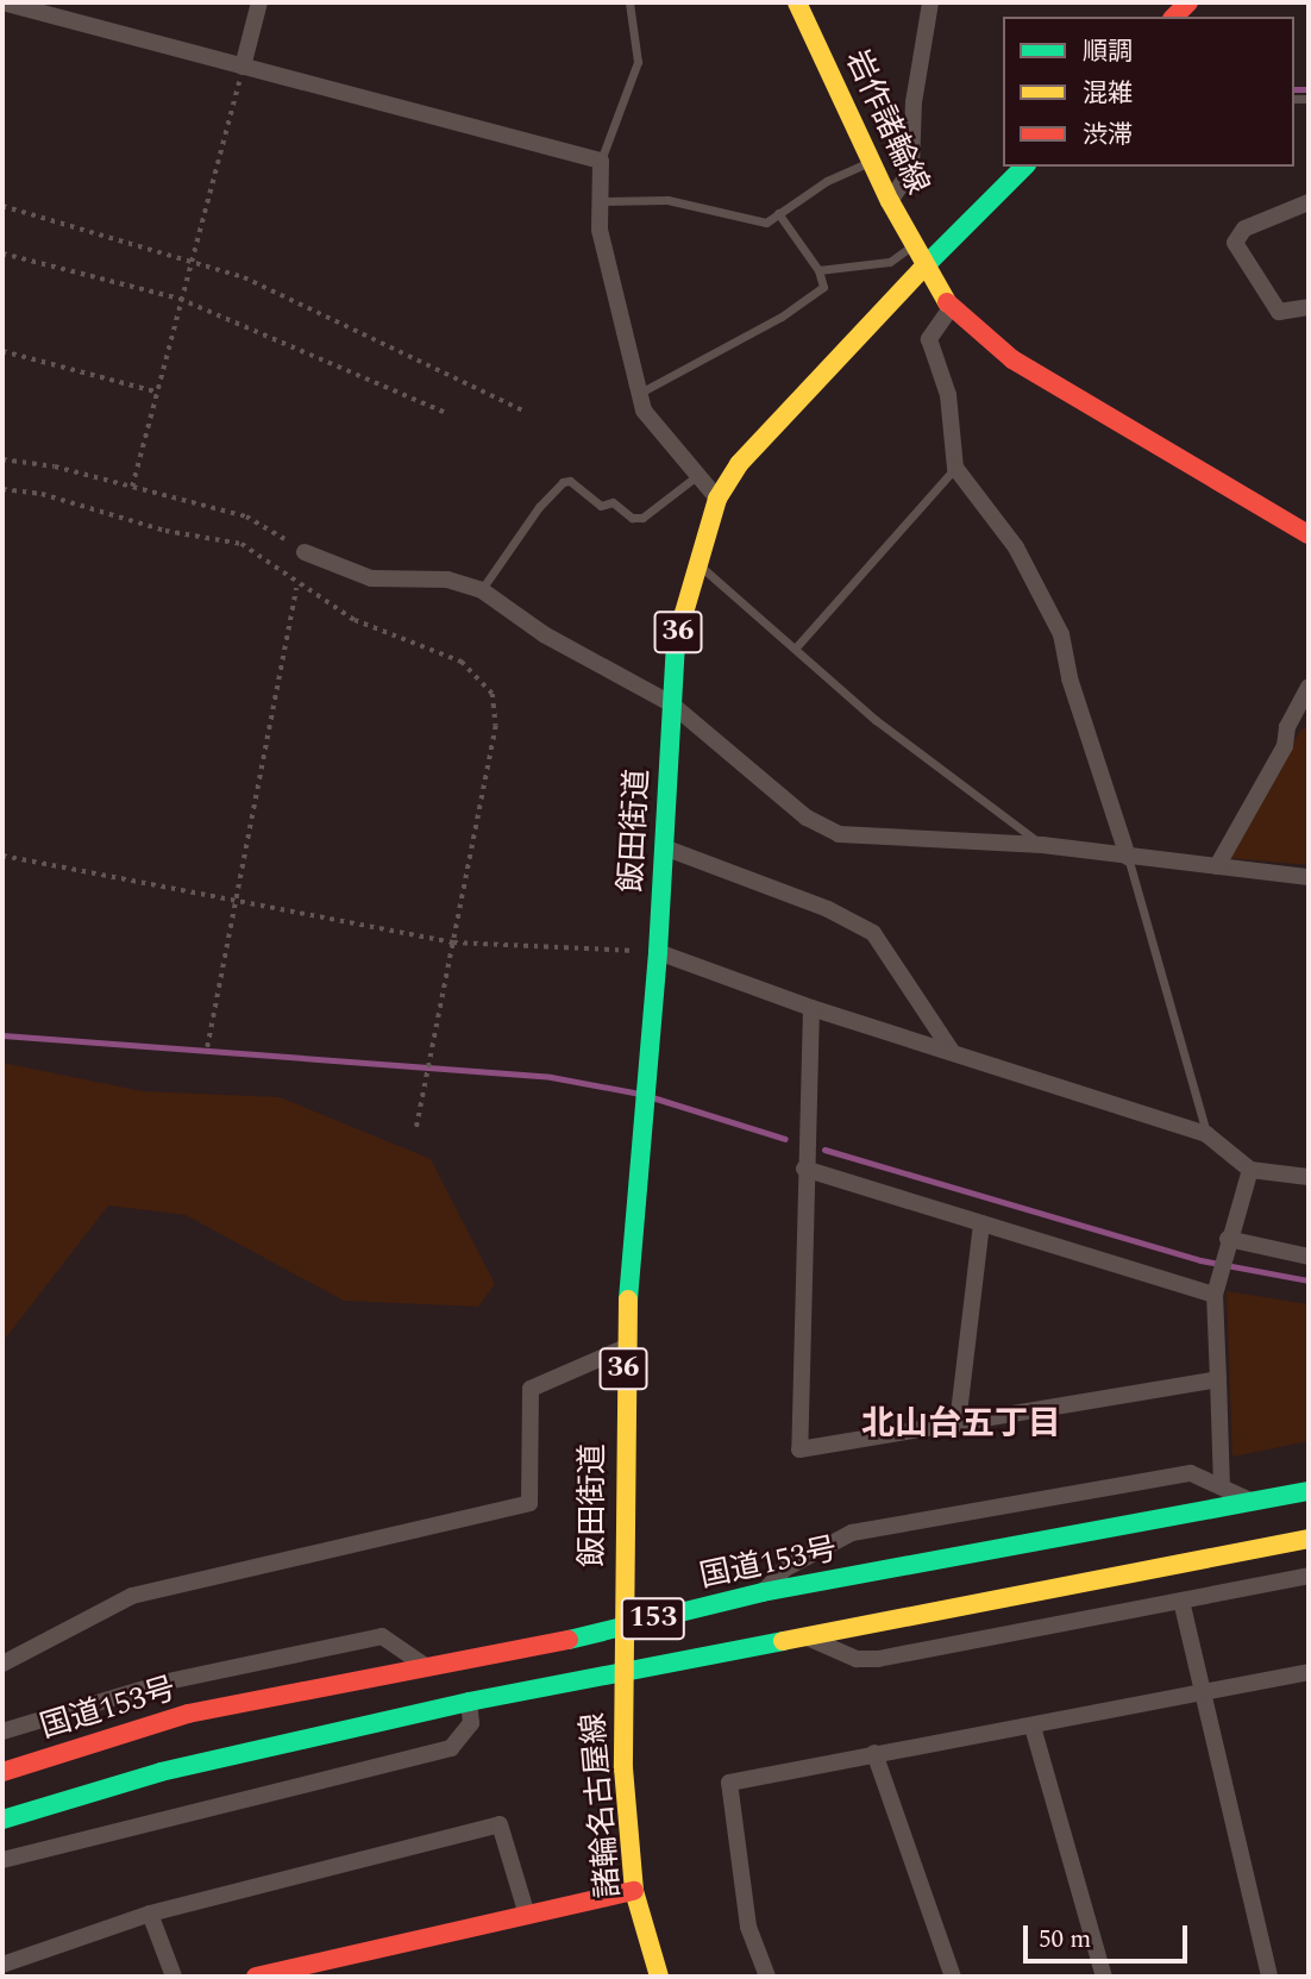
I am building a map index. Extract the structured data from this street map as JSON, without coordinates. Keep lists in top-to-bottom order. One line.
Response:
{"streets":{"main road":["岩作諸輪線","36","飯田街道","国道153号","153","諸輪名古屋線"]},"crossings":[["岩作諸輪線","飯田街道"],["飯田街道","国道153号"],["飯田街道","諸輪名古屋線"],["国道153号","諸輪名古屋線"],["153","諸輪名古屋線"]],"districts":["北山台五丁目"],"legend":["順調","混雑","渋滞"],"scale_bar":"50 m"}
